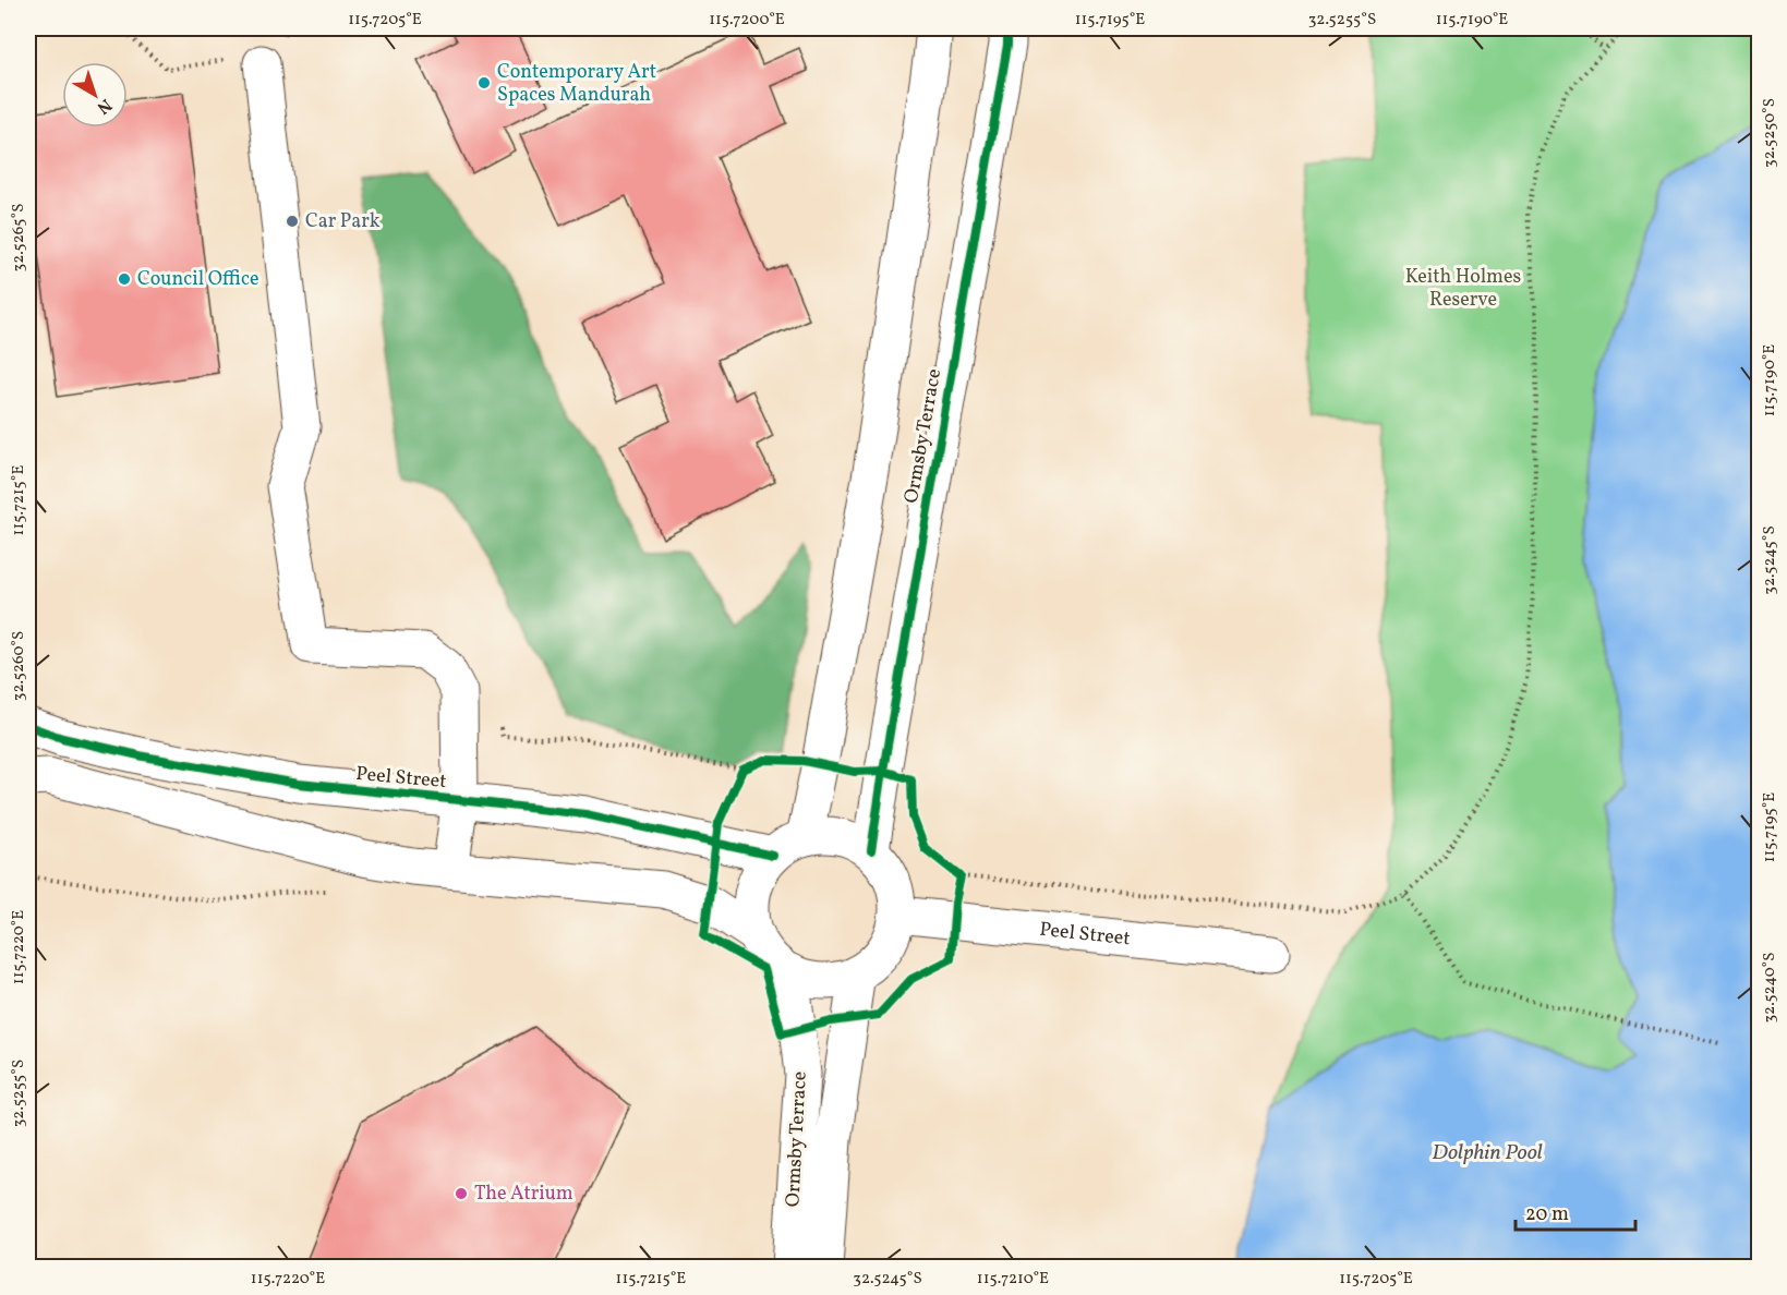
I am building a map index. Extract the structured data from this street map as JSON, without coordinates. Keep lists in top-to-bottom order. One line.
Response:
{"streets":{"street":["Ormsby Terrace","Peel Street"]},"crossings":[["Ormsby Terrace","Peel Street"]],"water":["Dolphin Pool"],"parks":["Keith Holmes Reserve"],"places":["Contemporary Art Spaces Mandurah","Car Park","Council Office","The Atrium"],"scale_bar":"20 m","north":"bottom right","coordinates":["115.7205°E","115.7200°E","115.7195°E","32.5255°S","115.7190°E","32.5250°S","32.5265°S","115.7215°E","32.5245°S","32.5260°S","115.7220°E","32.5240°S","115.7210°E"]}
